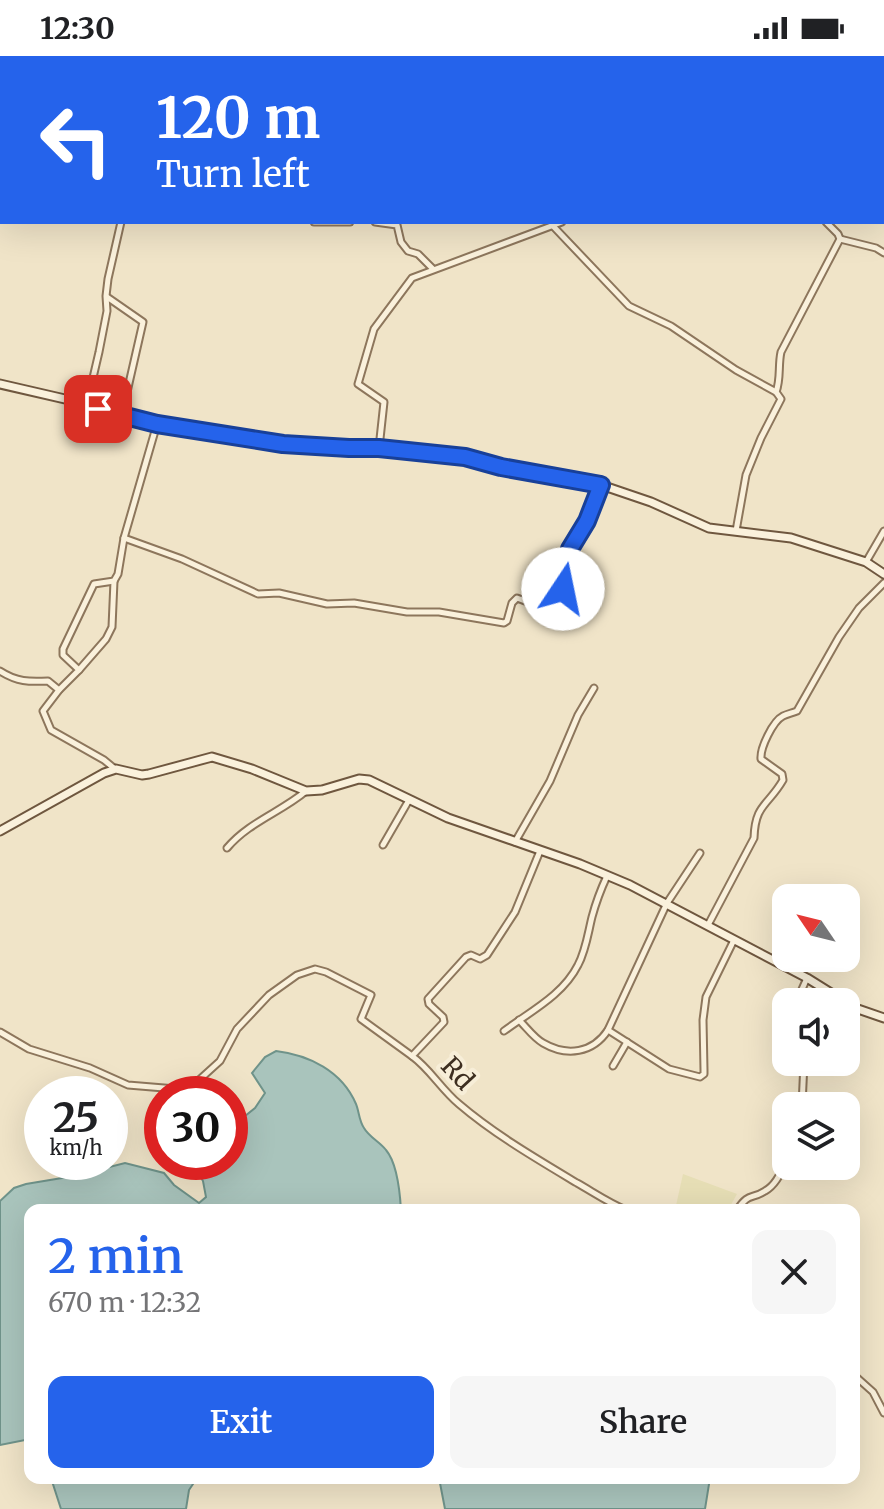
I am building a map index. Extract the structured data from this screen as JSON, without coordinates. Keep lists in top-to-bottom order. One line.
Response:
{"streets":{"street":["Rd"]},"north":"top left","page":{"status":"12:30","turn":["120 m","Turn left"],"speed":"25 km/h","limit":"30","heading":["2 min","670 m · 12:32"],"buttons":["Exit","Share"]}}
